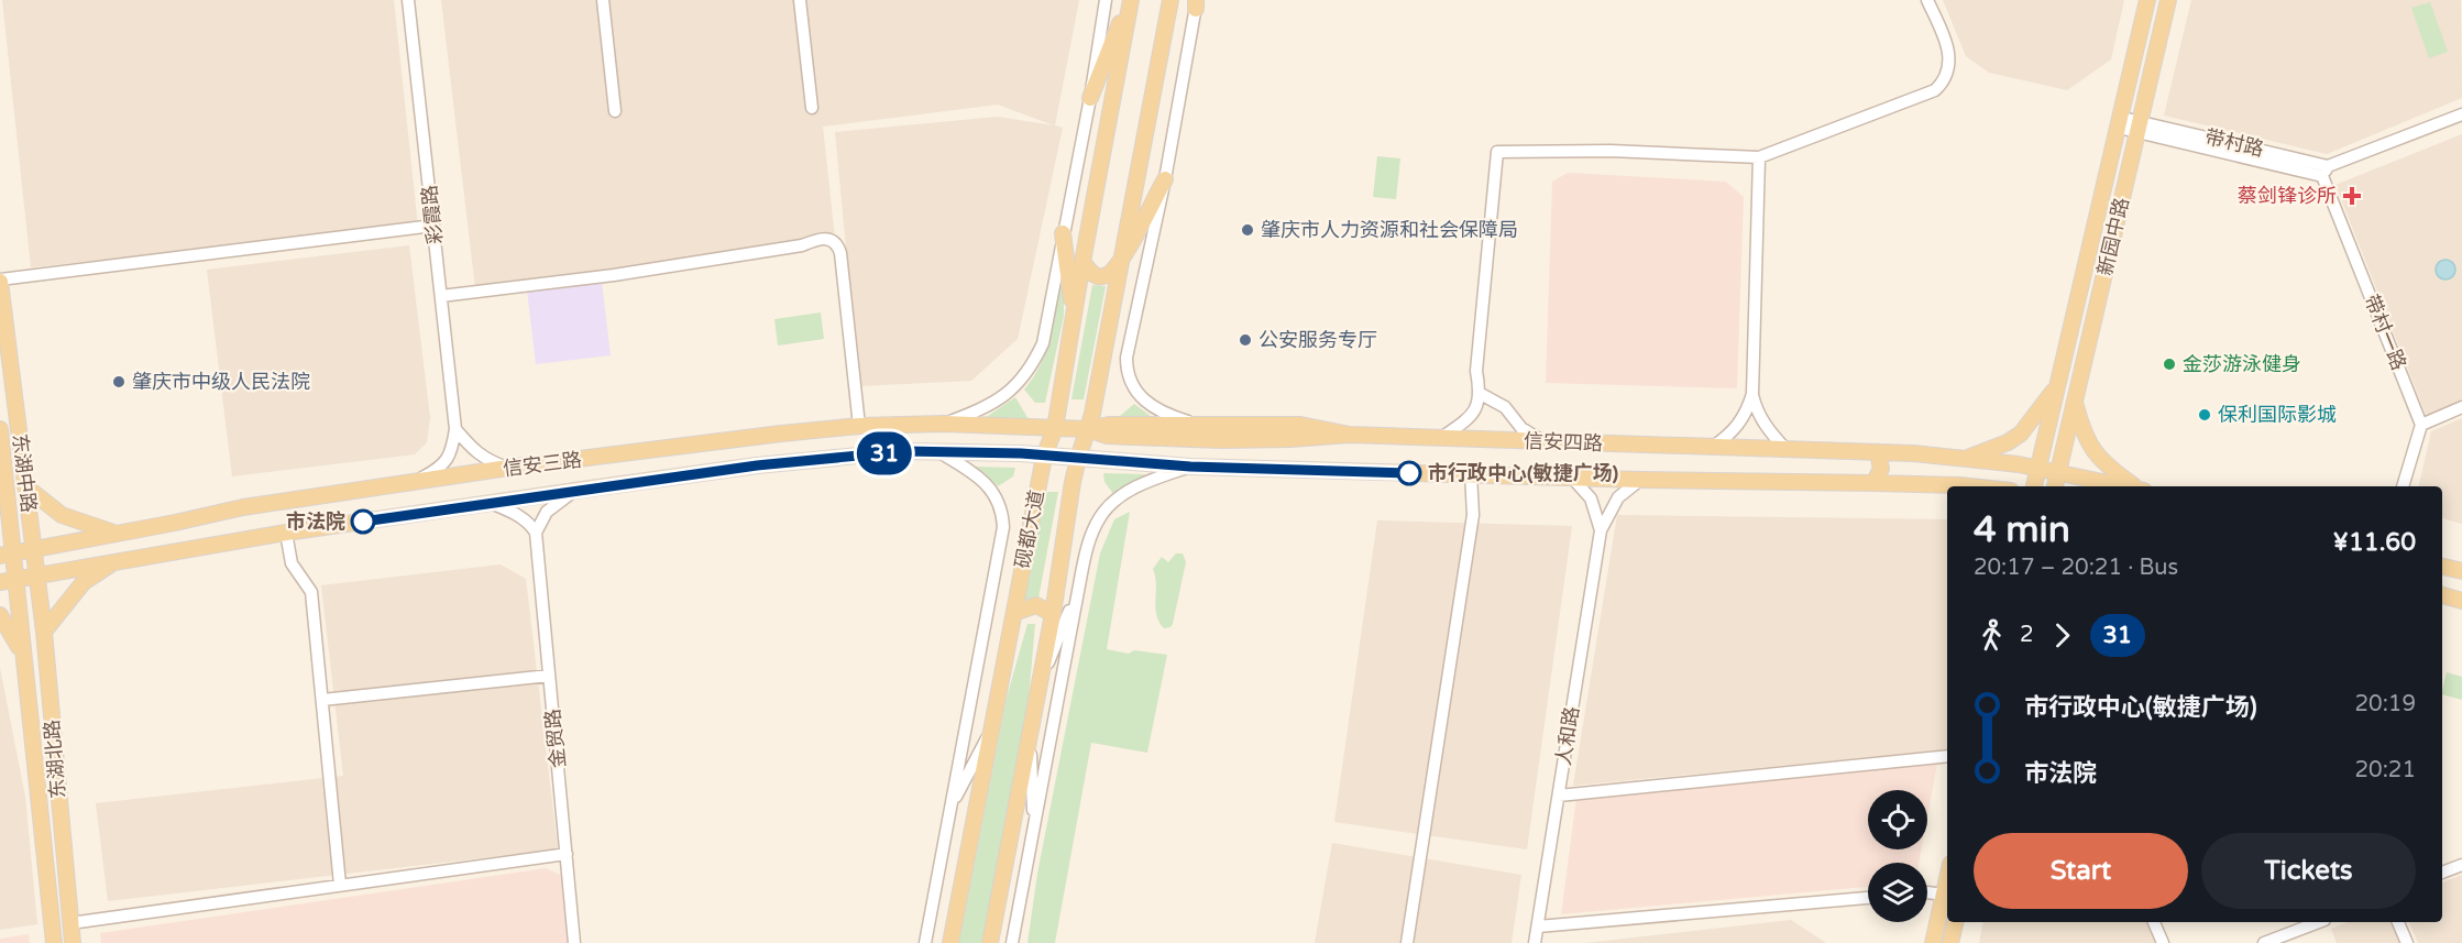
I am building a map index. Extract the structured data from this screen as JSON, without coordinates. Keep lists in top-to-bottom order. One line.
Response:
{"streets":{"main road":["新园中路","信安四路","信安三路","东湖中路","砚都大道","东湖北路"],"street":["带村路","彩霞路","带村一路","人和路","金贸路"]},"crossings":[["带村路","新园中路"],["带村路","带村一路"],["新园中路","信安四路"],["信安四路","信安三路"],["信安四路","砚都大道"],["信安三路","东湖中路"],["信安三路","砚都大道"],["信安三路","东湖北路"],["东湖中路","东湖北路"]],"places":{"health":["蔡剑锋诊所"],"other":["肇庆市人力资源和社会保障局","公安服务专厅","金莎游泳健身","肇庆市中级人民法院","保利国际影城","市行政中心(敏捷广场)","市法院"]},"lines":["bus line 31"],"page":{"on_map":"31","heading":["4 min","20:17 – 20:21 · Bus","¥11.60"],"legs":["2","31"],"list":[{"name":"市行政中心(敏捷广场)","value":"20:19"},{"name":"市法院","value":"20:21"}],"buttons":["Start","Tickets"]}}
